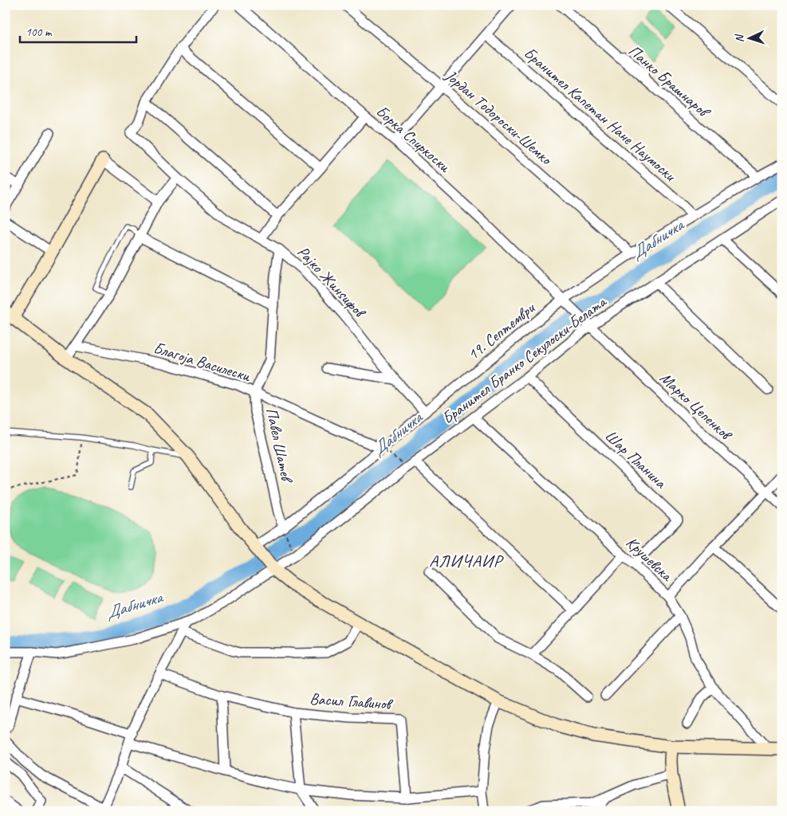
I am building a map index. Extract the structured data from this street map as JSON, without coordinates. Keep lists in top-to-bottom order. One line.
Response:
{"streets":{"street":["Панко Брашнаров","Бранител Капетан Нане Наумоски","Јордан Тодороски-Шемко","Борка Спиркоски","Рајко Жинѕифов","19. Септември","Бранител Бранко Секулоски-Белата","Благоја Василески","Марко Цепенков","Павел Шатев","Шар Планина","Крушевска","Васил Главинов"]},"crossings":[["Панко Брашнаров","19. Септември"],["Бранител Капетан Нане Наумоски","19. Септември"],["Јордан Тодороски-Шемко","19. Септември"],["Борка Спиркоски","19. Септември"],["Борка Спиркоски","Бранител Бранко Секулоски-Белата"],["Борка Спиркоски","Марко Цепенков"],["Рајко Жинѕифов","19. Септември"],["Рајко Жинѕифов","Павел Шатев"],["19. Септември","Благоја Василески"],["19. Септември","Павел Шатев"],["Бранител Бранко Секулоски-Белата","Марко Цепенков"],["Бранител Бранко Секулоски-Белата","Шар Планина"],["Бранител Бранко Секулоски-Белата","Крушевска"],["Благоја Василески","Павел Шатев"],["Шар Планина","Крушевска"]],"districts":["АЛИЧАИР"],"water":["Дабничка"],"scale_bar":"100 m","north":"left"}
